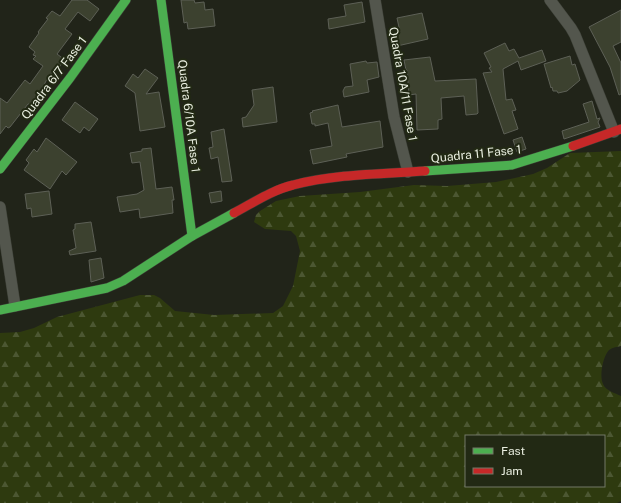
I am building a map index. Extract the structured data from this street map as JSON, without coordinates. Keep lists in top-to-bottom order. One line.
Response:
{"streets":{"street":["Quadra 6/7 Fase 1","Quadra 10A/11 Fase 1","Quadra 6/10A Fase 1","Quadra 11 Fase 1"]},"crossings":[["Quadra 10A/11 Fase 1","Quadra 11 Fase 1"],["Quadra 6/10A Fase 1","Quadra 11 Fase 1"]],"legend":["Fast","Jam"]}
